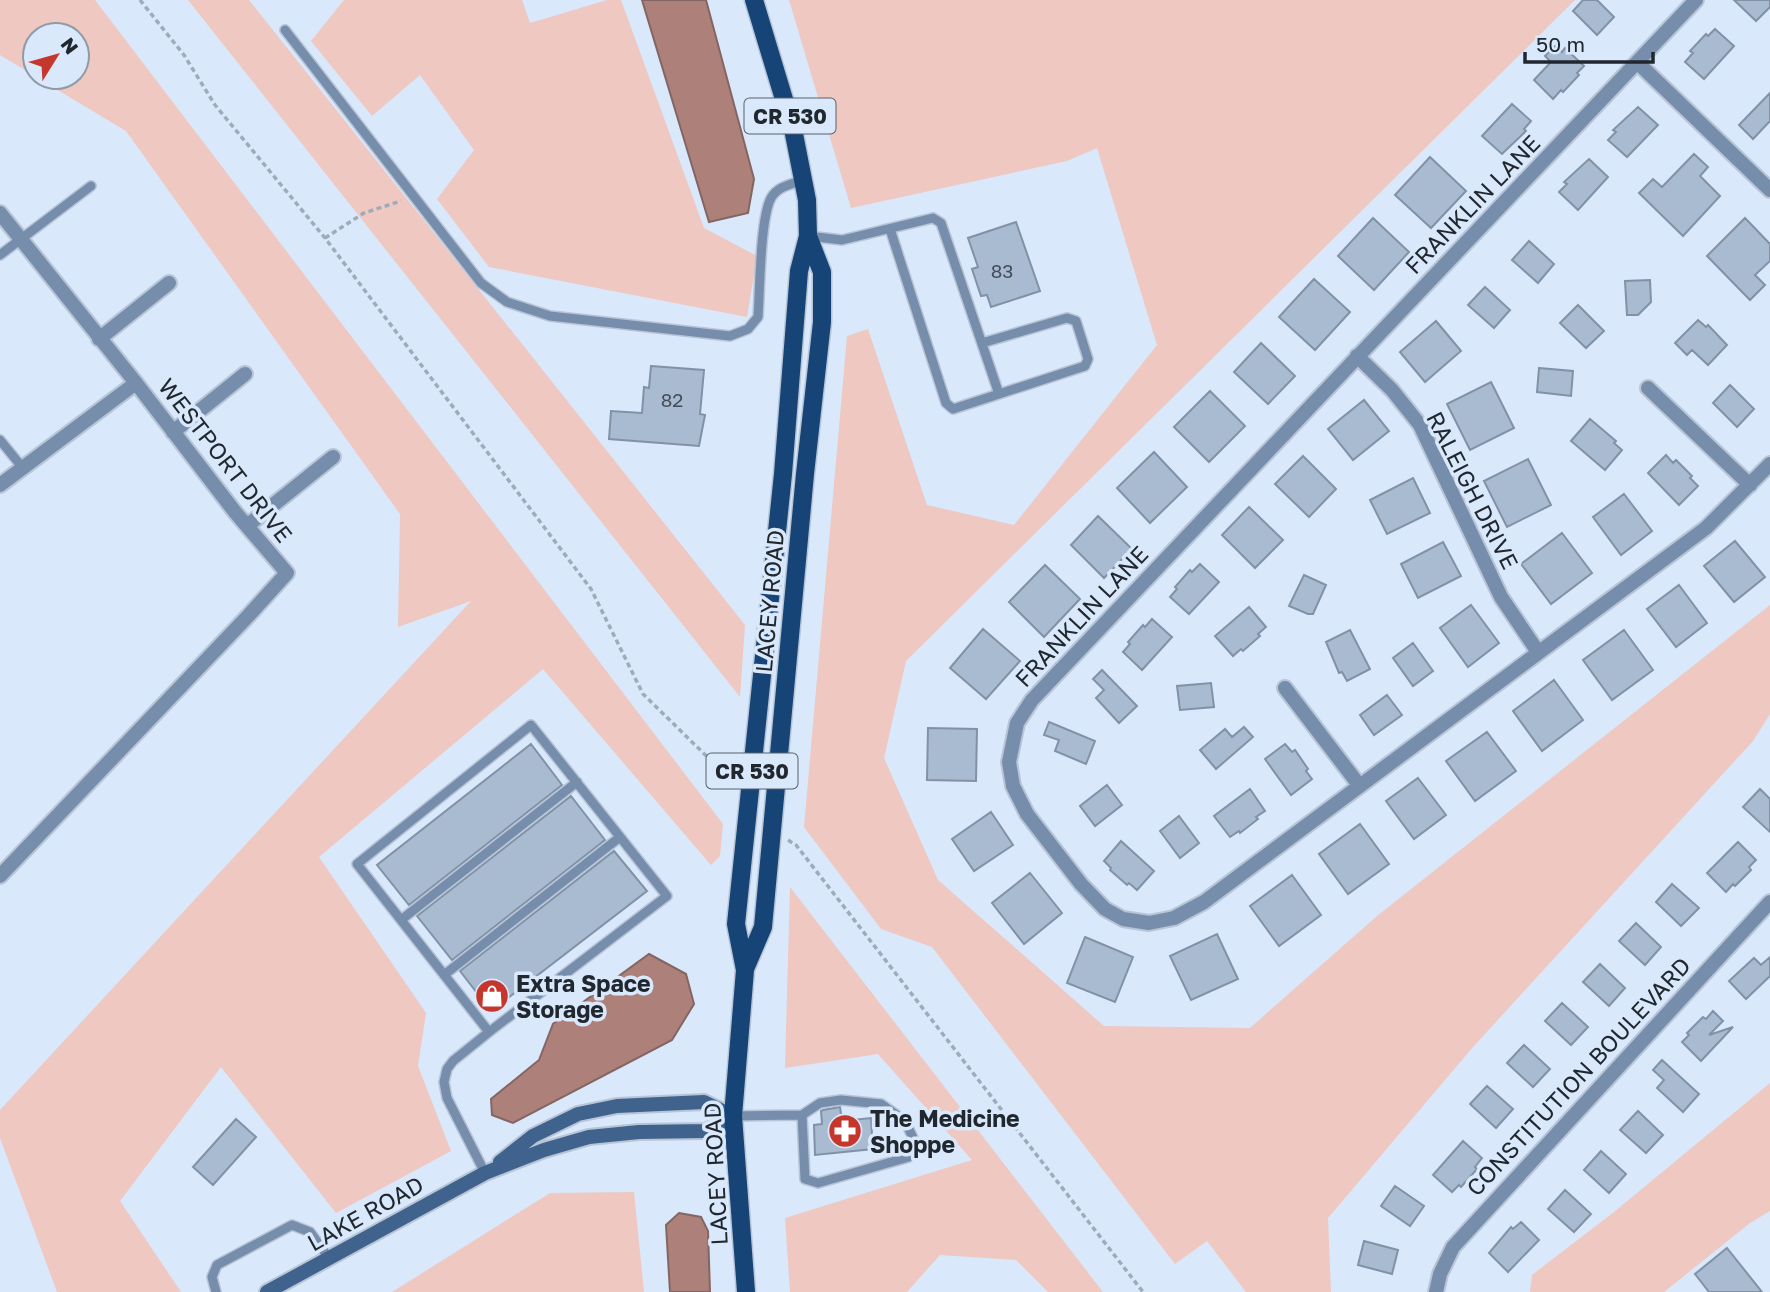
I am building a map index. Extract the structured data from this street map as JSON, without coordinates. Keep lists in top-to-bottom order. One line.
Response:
{"streets":{"main road":["CR 530","LACEY ROAD"],"street":["FRANKLIN LANE","WESTPORT DRIVE","RALEIGH DRIVE","CONSTITUTION BOULEVARD","LAKE ROAD"]},"crossings":[["FRANKLIN LANE","RALEIGH DRIVE"],["LACEY ROAD","LAKE ROAD"]],"places":{"shop":["Extra Space Storage"],"pharmacy":["The Medicine Shoppe"]},"house_numbers":["83","82"],"scale_bar":"50 m","north":"top right"}
